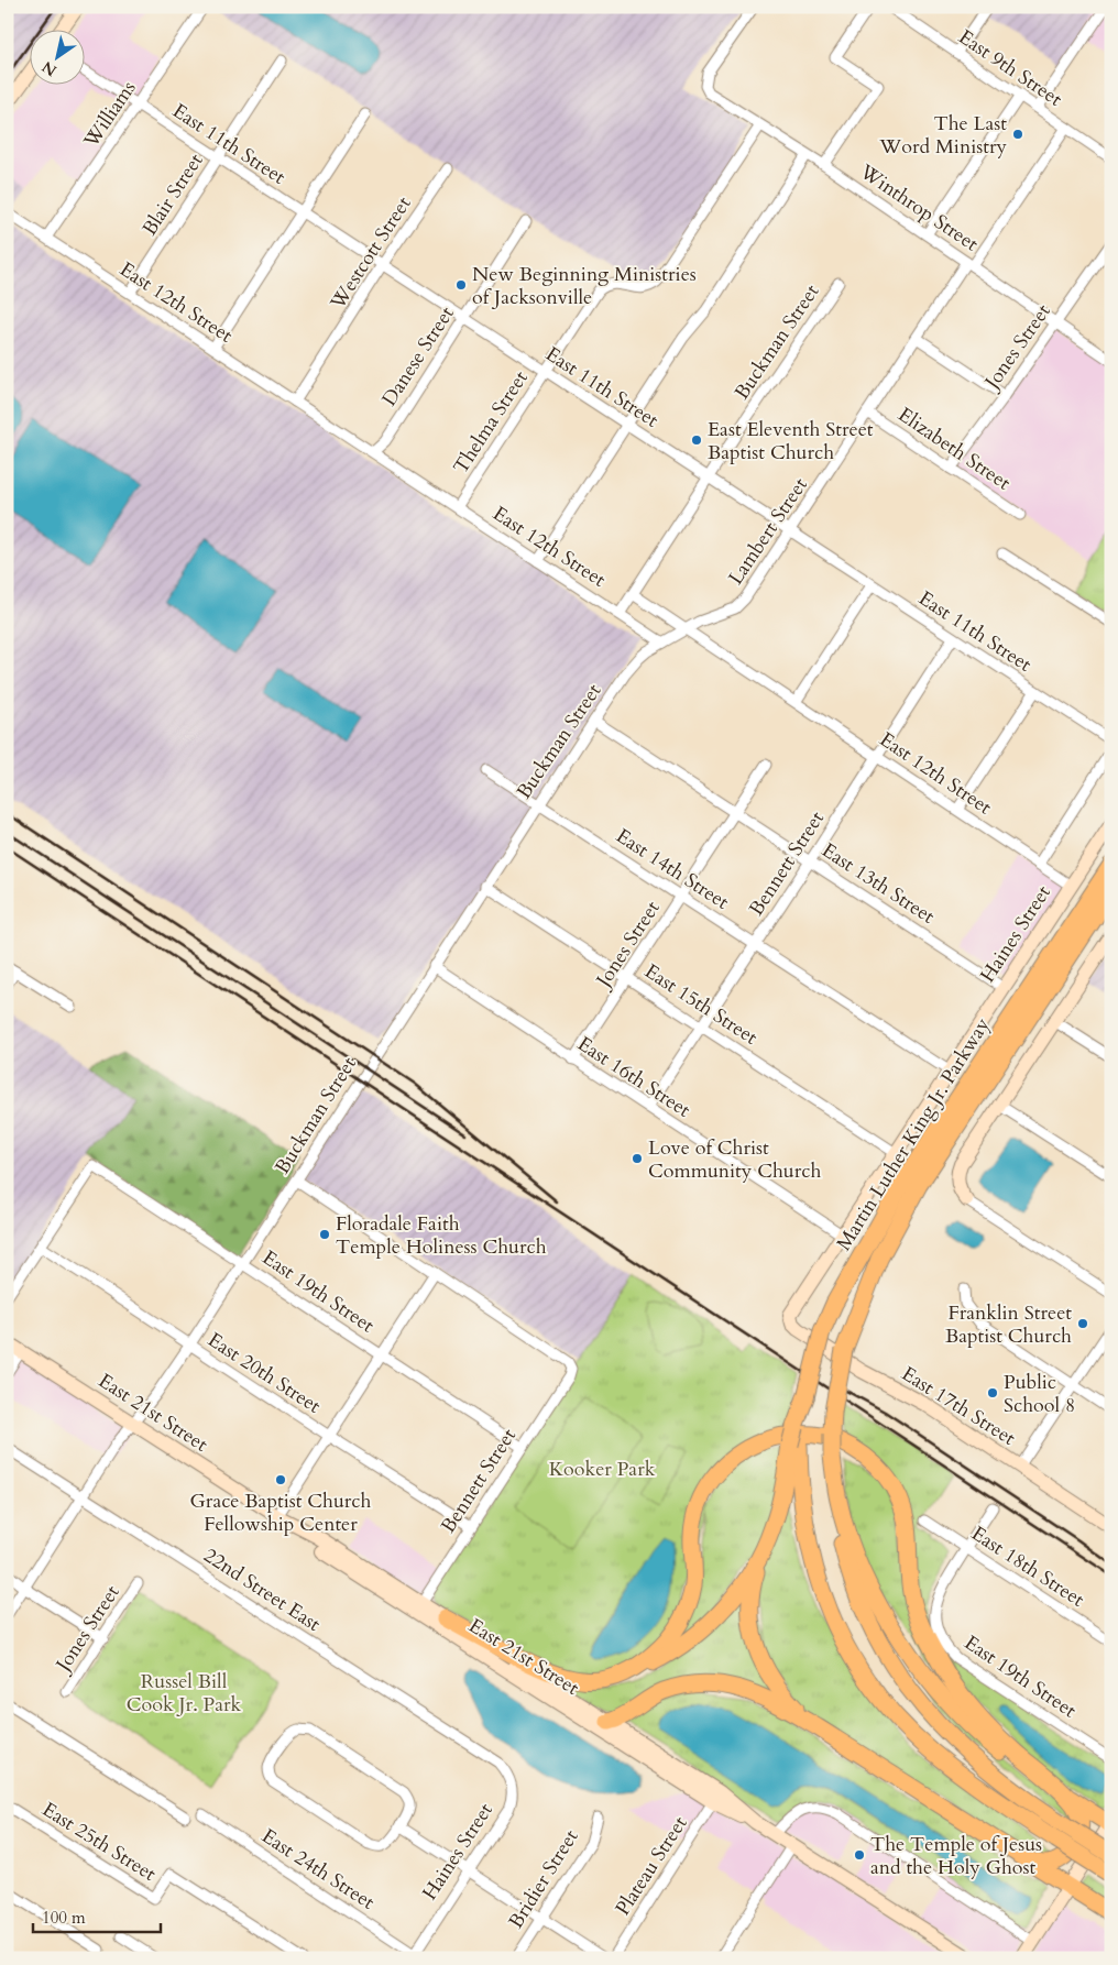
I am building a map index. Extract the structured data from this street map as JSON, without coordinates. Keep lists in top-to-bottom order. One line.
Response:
{"streets":{"highway":["Martin Luther King Jr. Parkway"],"street":["East 9th Street","Williams","East 11th Street","Blair Street","Winthrop Street","Westcott Street","East 12th Street","Buckman Street","Jones Street","Danese Street","Thelma Street","Elizabeth Street","Lambert Street","Bennett Street","East 14th Street","East 13th Street","Haines Street","East 15th Street","East 16th Street","East 19th Street","East 20th Street","East 17th Street","East 21st Street","East 18th Street","22nd Street East","East 25th Street","Plateau Street","East 24th Street","Bridier Street"]},"crossings":[["East 9th Street","Lambert Street"],["Williams","East 11th Street"],["Williams","East 12th Street"],["East 11th Street","Blair Street"],["East 11th Street","Westcott Street"],["East 11th Street","Buckman Street"],["East 11th Street","Danese Street"],["East 11th Street","Thelma Street"],["East 11th Street","Lambert Street"],["East 11th Street","Bennett Street"],["Blair Street","East 12th Street"],["Winthrop Street","Jones Street"],["Winthrop Street","Thelma Street"],["Winthrop Street","Lambert Street"],["Westcott Street","East 12th Street"],["East 12th Street","Buckman Street"],["East 12th Street","Danese Street"],["East 12th Street","Thelma Street"],["East 12th Street","Lambert Street"],["East 12th Street","Bennett Street"],["East 12th Street","Haines Street"],["Buckman Street","East 14th Street"],["Buckman Street","East 13th Street"],["Buckman Street","East 15th Street"],["Buckman Street","East 16th Street"],["Buckman Street","East 19th Street"],["Buckman Street","East 20th Street"],["Buckman Street","East 21st Street"],["Buckman Street","22nd Street East"],["Jones Street","Elizabeth Street"],["Jones Street","East 14th Street"],["Jones Street","East 13th Street"],["Jones Street","East 15th Street"],["Jones Street","East 16th Street"],["Elizabeth Street","Lambert Street"],["Bennett Street","East 14th Street"],["Bennett Street","East 13th Street"],["Bennett Street","East 15th Street"],["Bennett Street","East 16th Street"],["Bennett Street","East 19th Street"],["Bennett Street","East 20th Street"],["Bennett Street","East 21st Street"],["East 14th Street","Haines Street"],["East 13th Street","Haines Street"],["Haines Street","East 15th Street"],["Haines Street","East 16th Street"],["Haines Street","East 17th Street"],["Haines Street","22nd Street East"],["Haines Street","East 24th Street"],["East 19th Street","East 20th Street"],["East 19th Street","East 18th Street"],["East 21st Street","Plateau Street"]],"parks":["Kooker Park","Russel Bill Cook Jr. Park"],"places":["The Last Word Ministry","New Beginning Ministries of Jacksonville","East Eleventh Street Baptist Church","Love of Christ Community Church","Floradale Faith Temple Holiness Church","Franklin Street Baptist Church","Public School 8","Grace Baptist Church Fellowship Center","The Temple of Jesus and the Holy Ghost"],"scale_bar":"100 m","north":"bottom left"}
